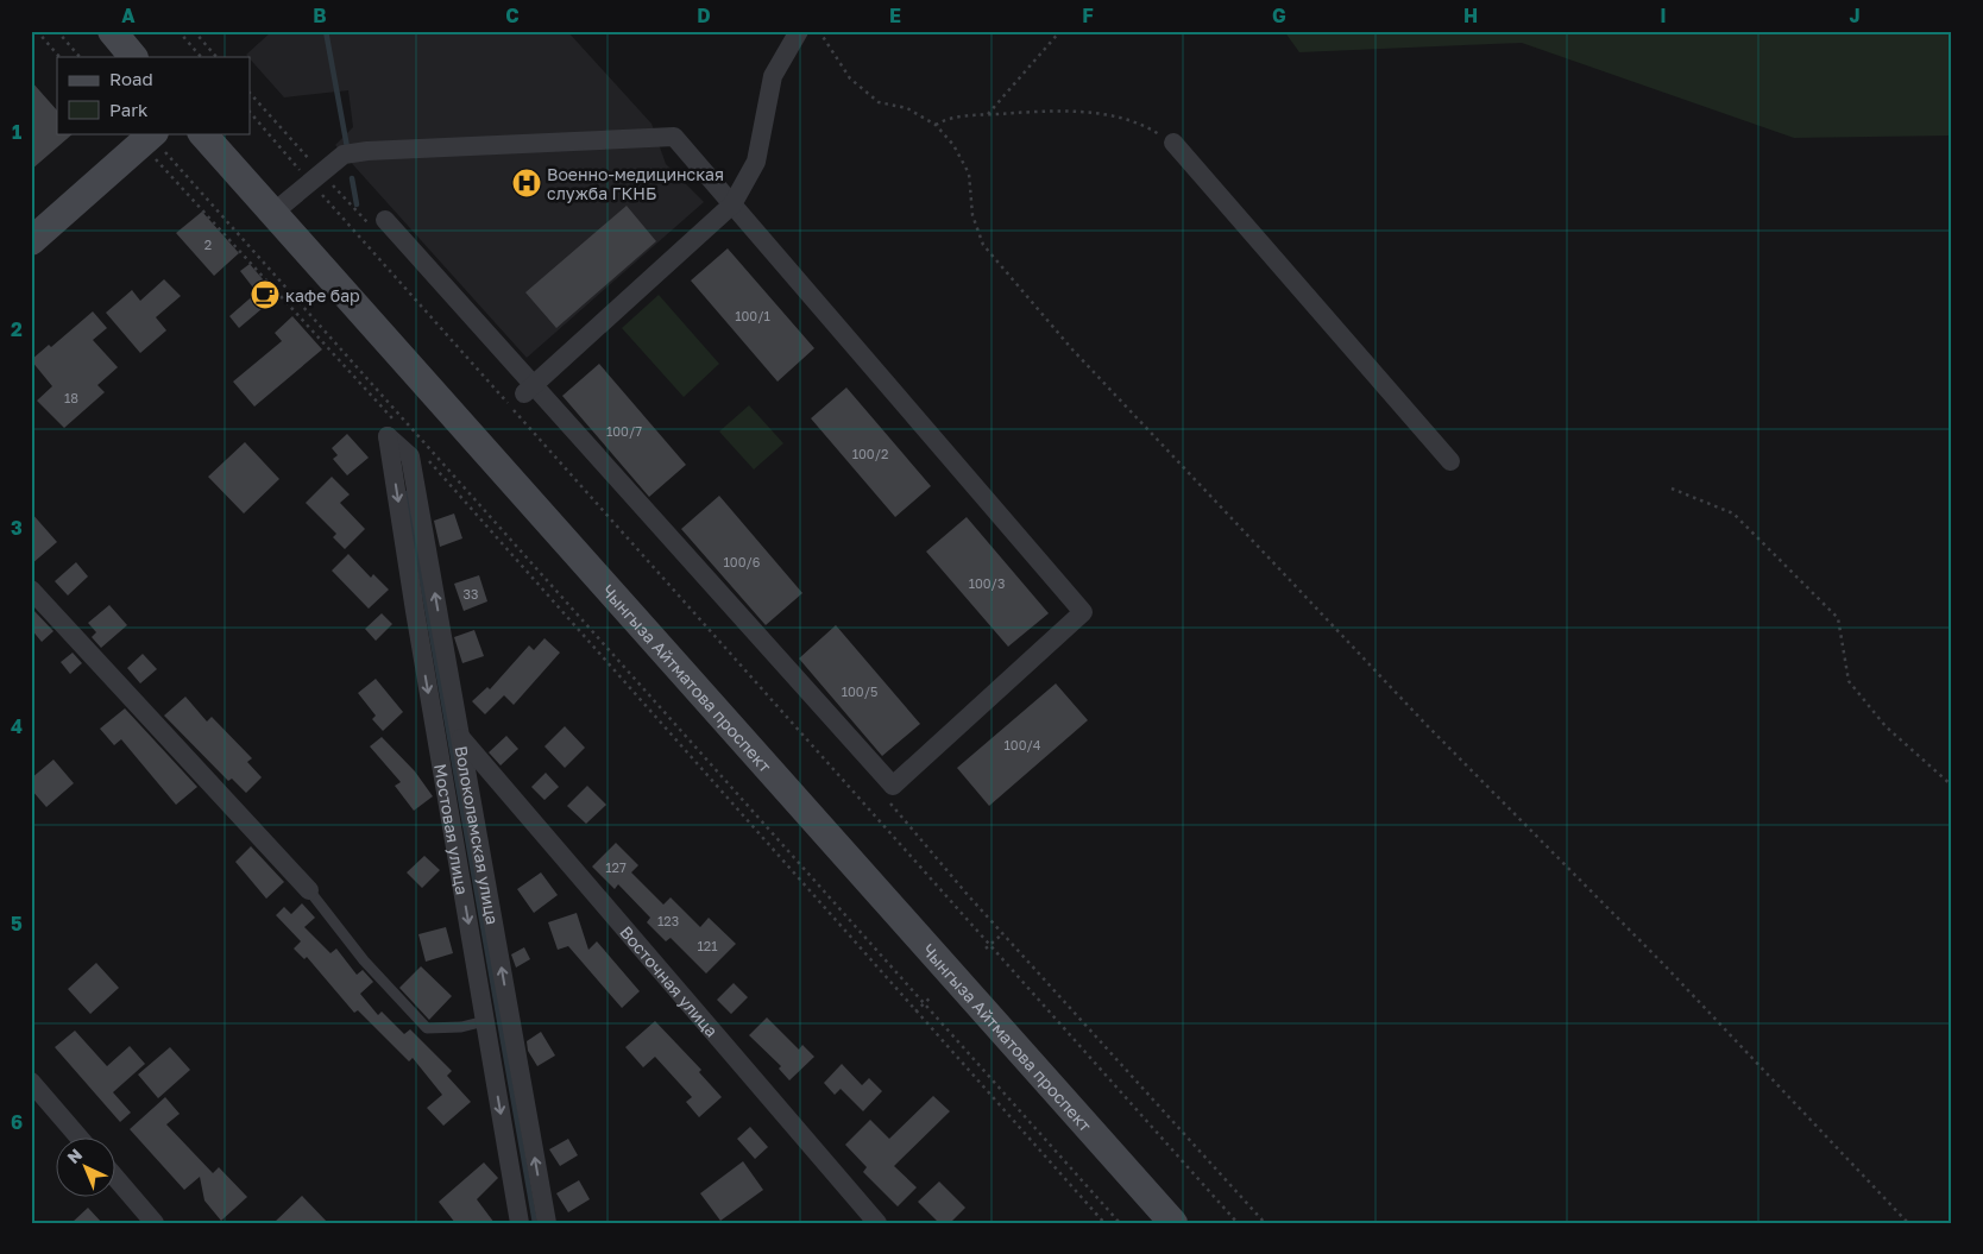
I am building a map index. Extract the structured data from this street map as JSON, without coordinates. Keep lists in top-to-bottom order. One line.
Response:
{"streets":{"main road":["Чынгыза Айтматова проспект"],"street":["Мостовая улица","Волоколамская улица","Восточная улица"]},"crossings":[["Мостовая улица","Волоколамская улица"],["Волоколамская улица","Восточная улица"]],"one_way":["Мостовая улица","Волоколамская улица"],"places":{"hospital":["Военно-медицинская служба ГКНБ"],"cafe":["кафе бар"]},"house_numbers":["2","100/1","18","100/7","100/2","100/6","100/3","33","100/5","100/4","127","123","121"],"legend":["Road","Park"],"north":"top left","grid":{"columns":["A","B","C","D","E","F","G","H","I","J"],"rows":["1","2","3","4","5","6"]}}
